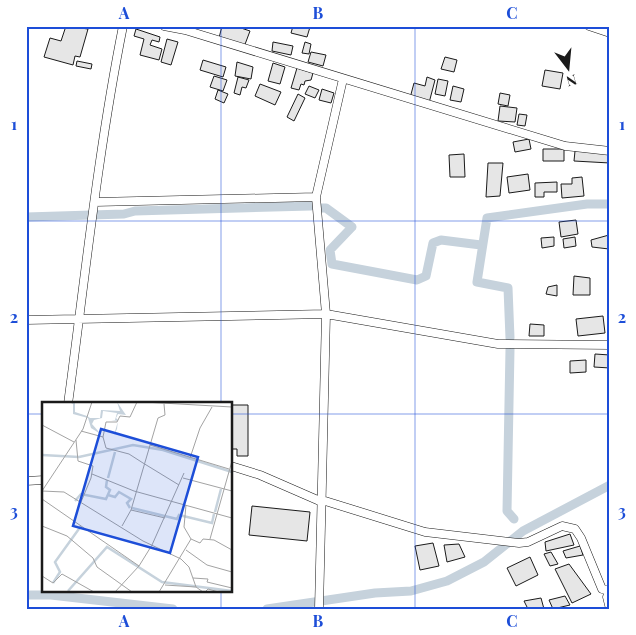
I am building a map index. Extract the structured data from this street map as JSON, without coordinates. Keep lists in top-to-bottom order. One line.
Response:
{"north":"bottom","grid":{"columns":["A","B","C"],"rows":["1","2","3"]}}
